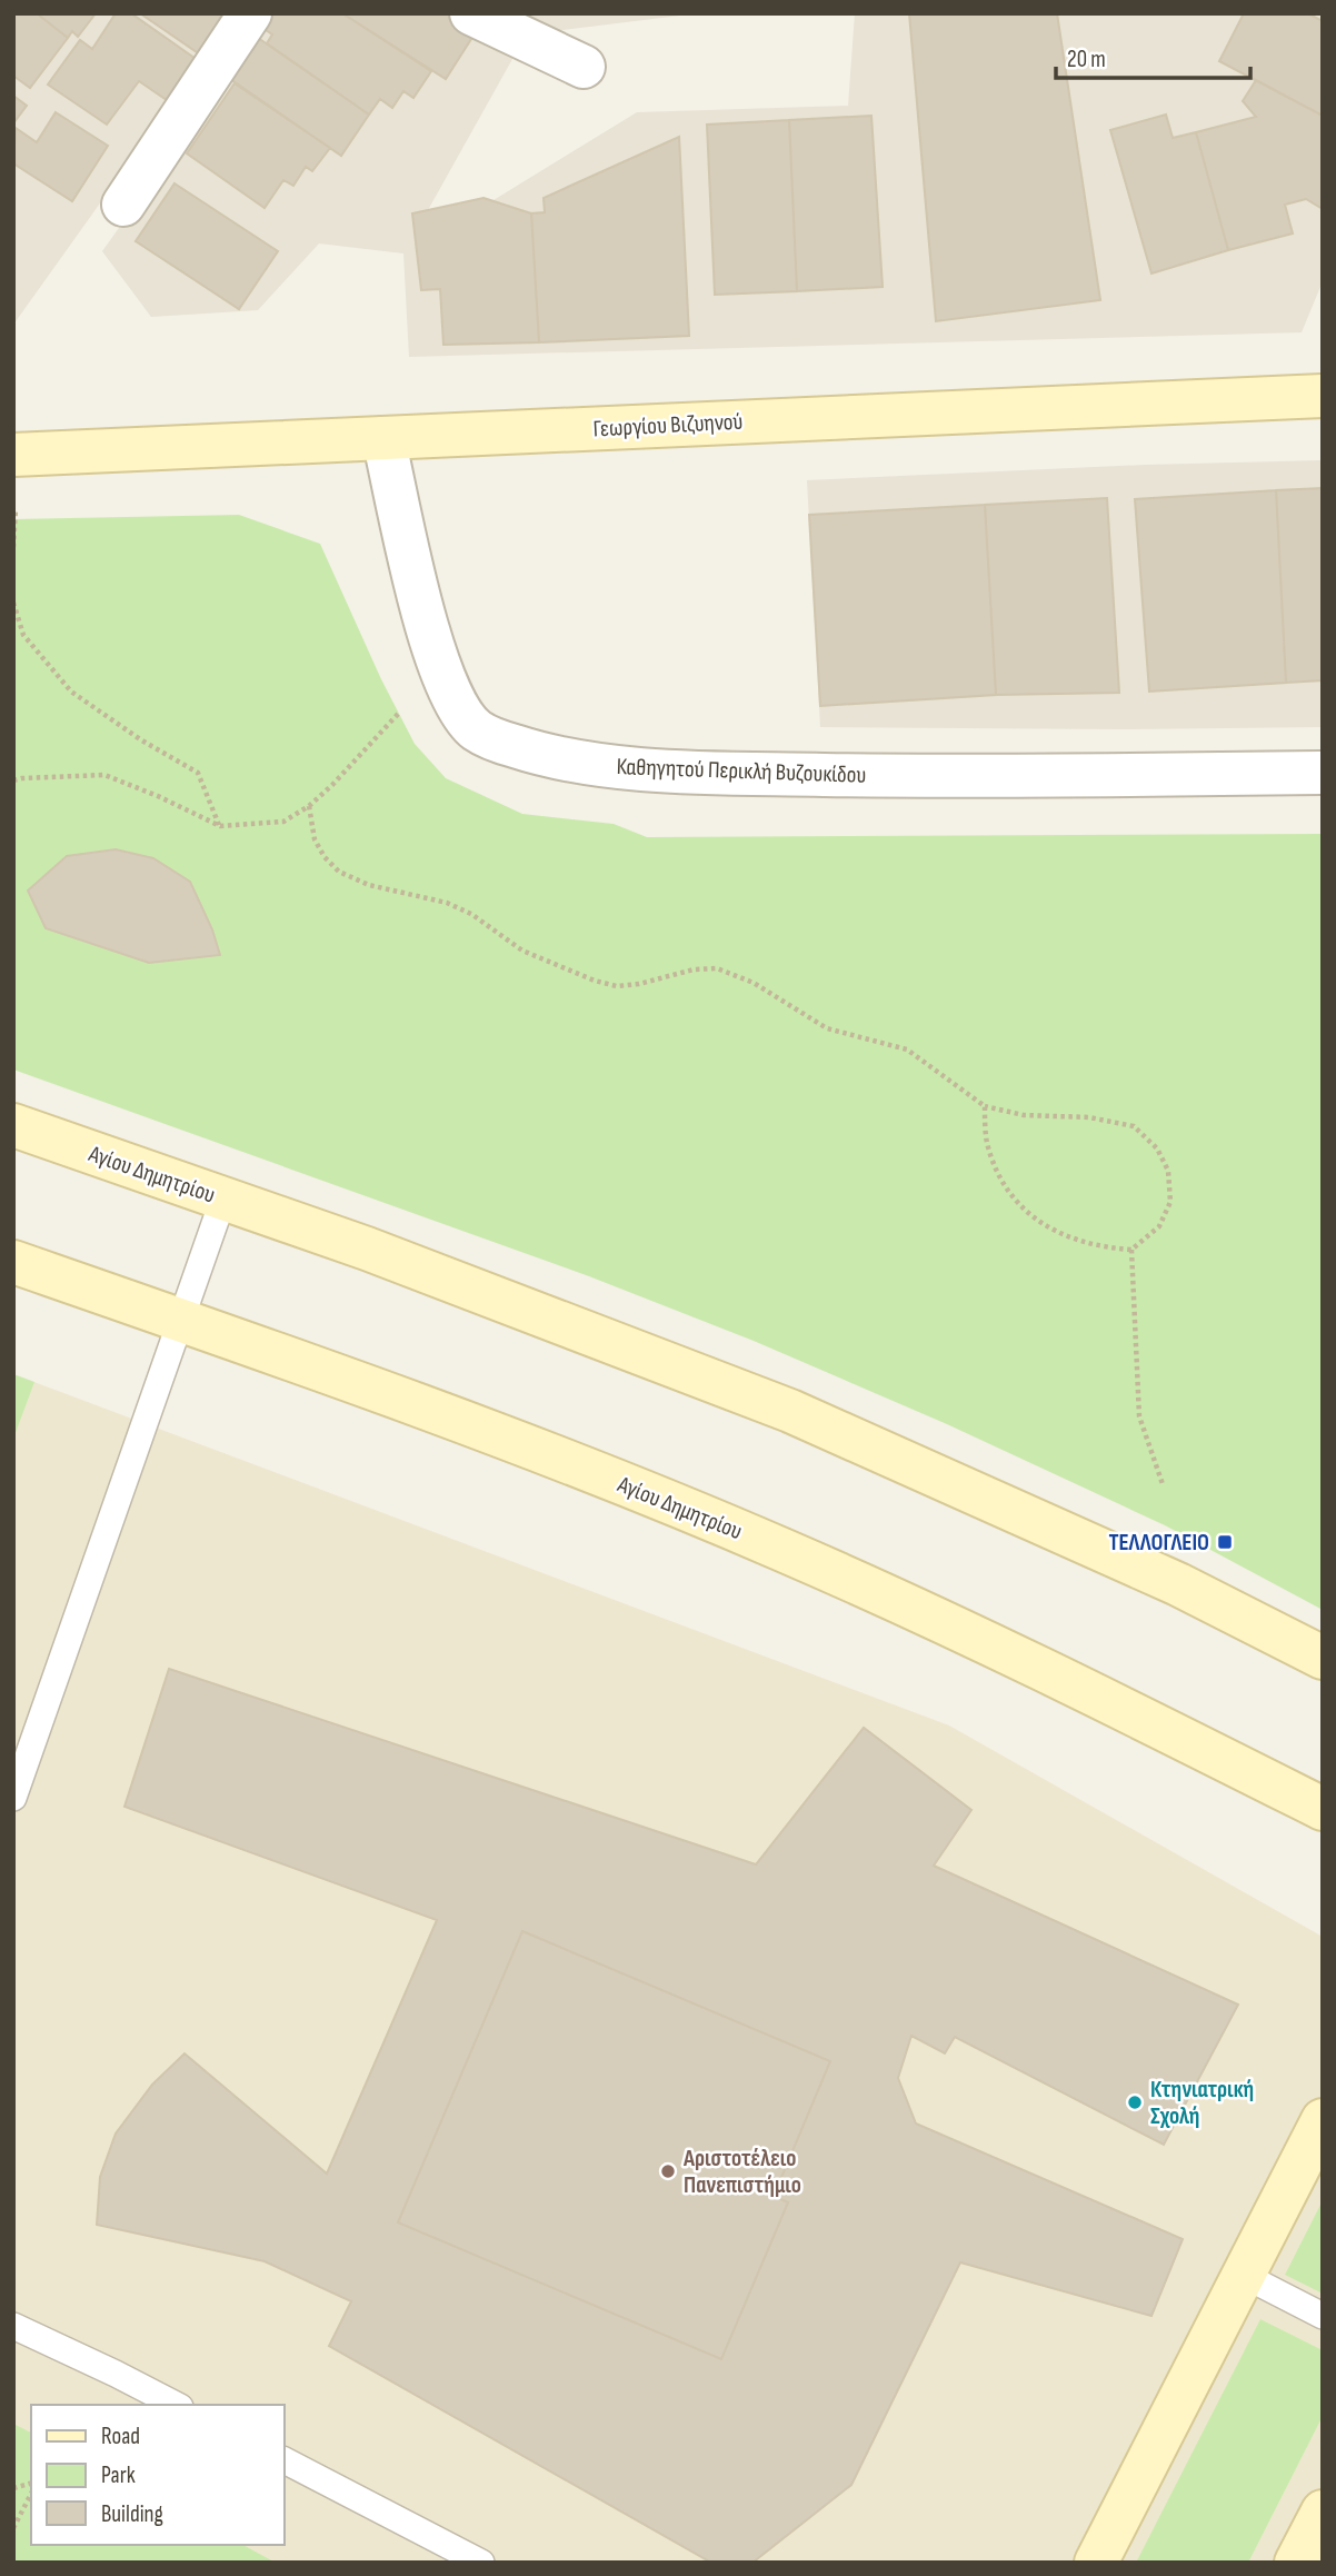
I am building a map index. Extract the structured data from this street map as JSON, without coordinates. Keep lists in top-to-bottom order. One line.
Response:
{"streets":{"main road":["Γεωργίου Βιζυηνού","Αγίου Δημητρίου"],"street":["Καθηγητού Περικλή Βυζουκίδου"]},"crossings":[["Γεωργίου Βιζυηνού","Καθηγητού Περικλή Βυζουκίδου"]],"places":{"transit":["ΤΕΛΛΟΓΛΕΙΟ"],"other":["Κτηνιατρική Σχολή","Αριστοτέλειο Πανεπιστήμιο"]},"legend":["Road","Park","Building"],"scale_bar":"20 m"}
